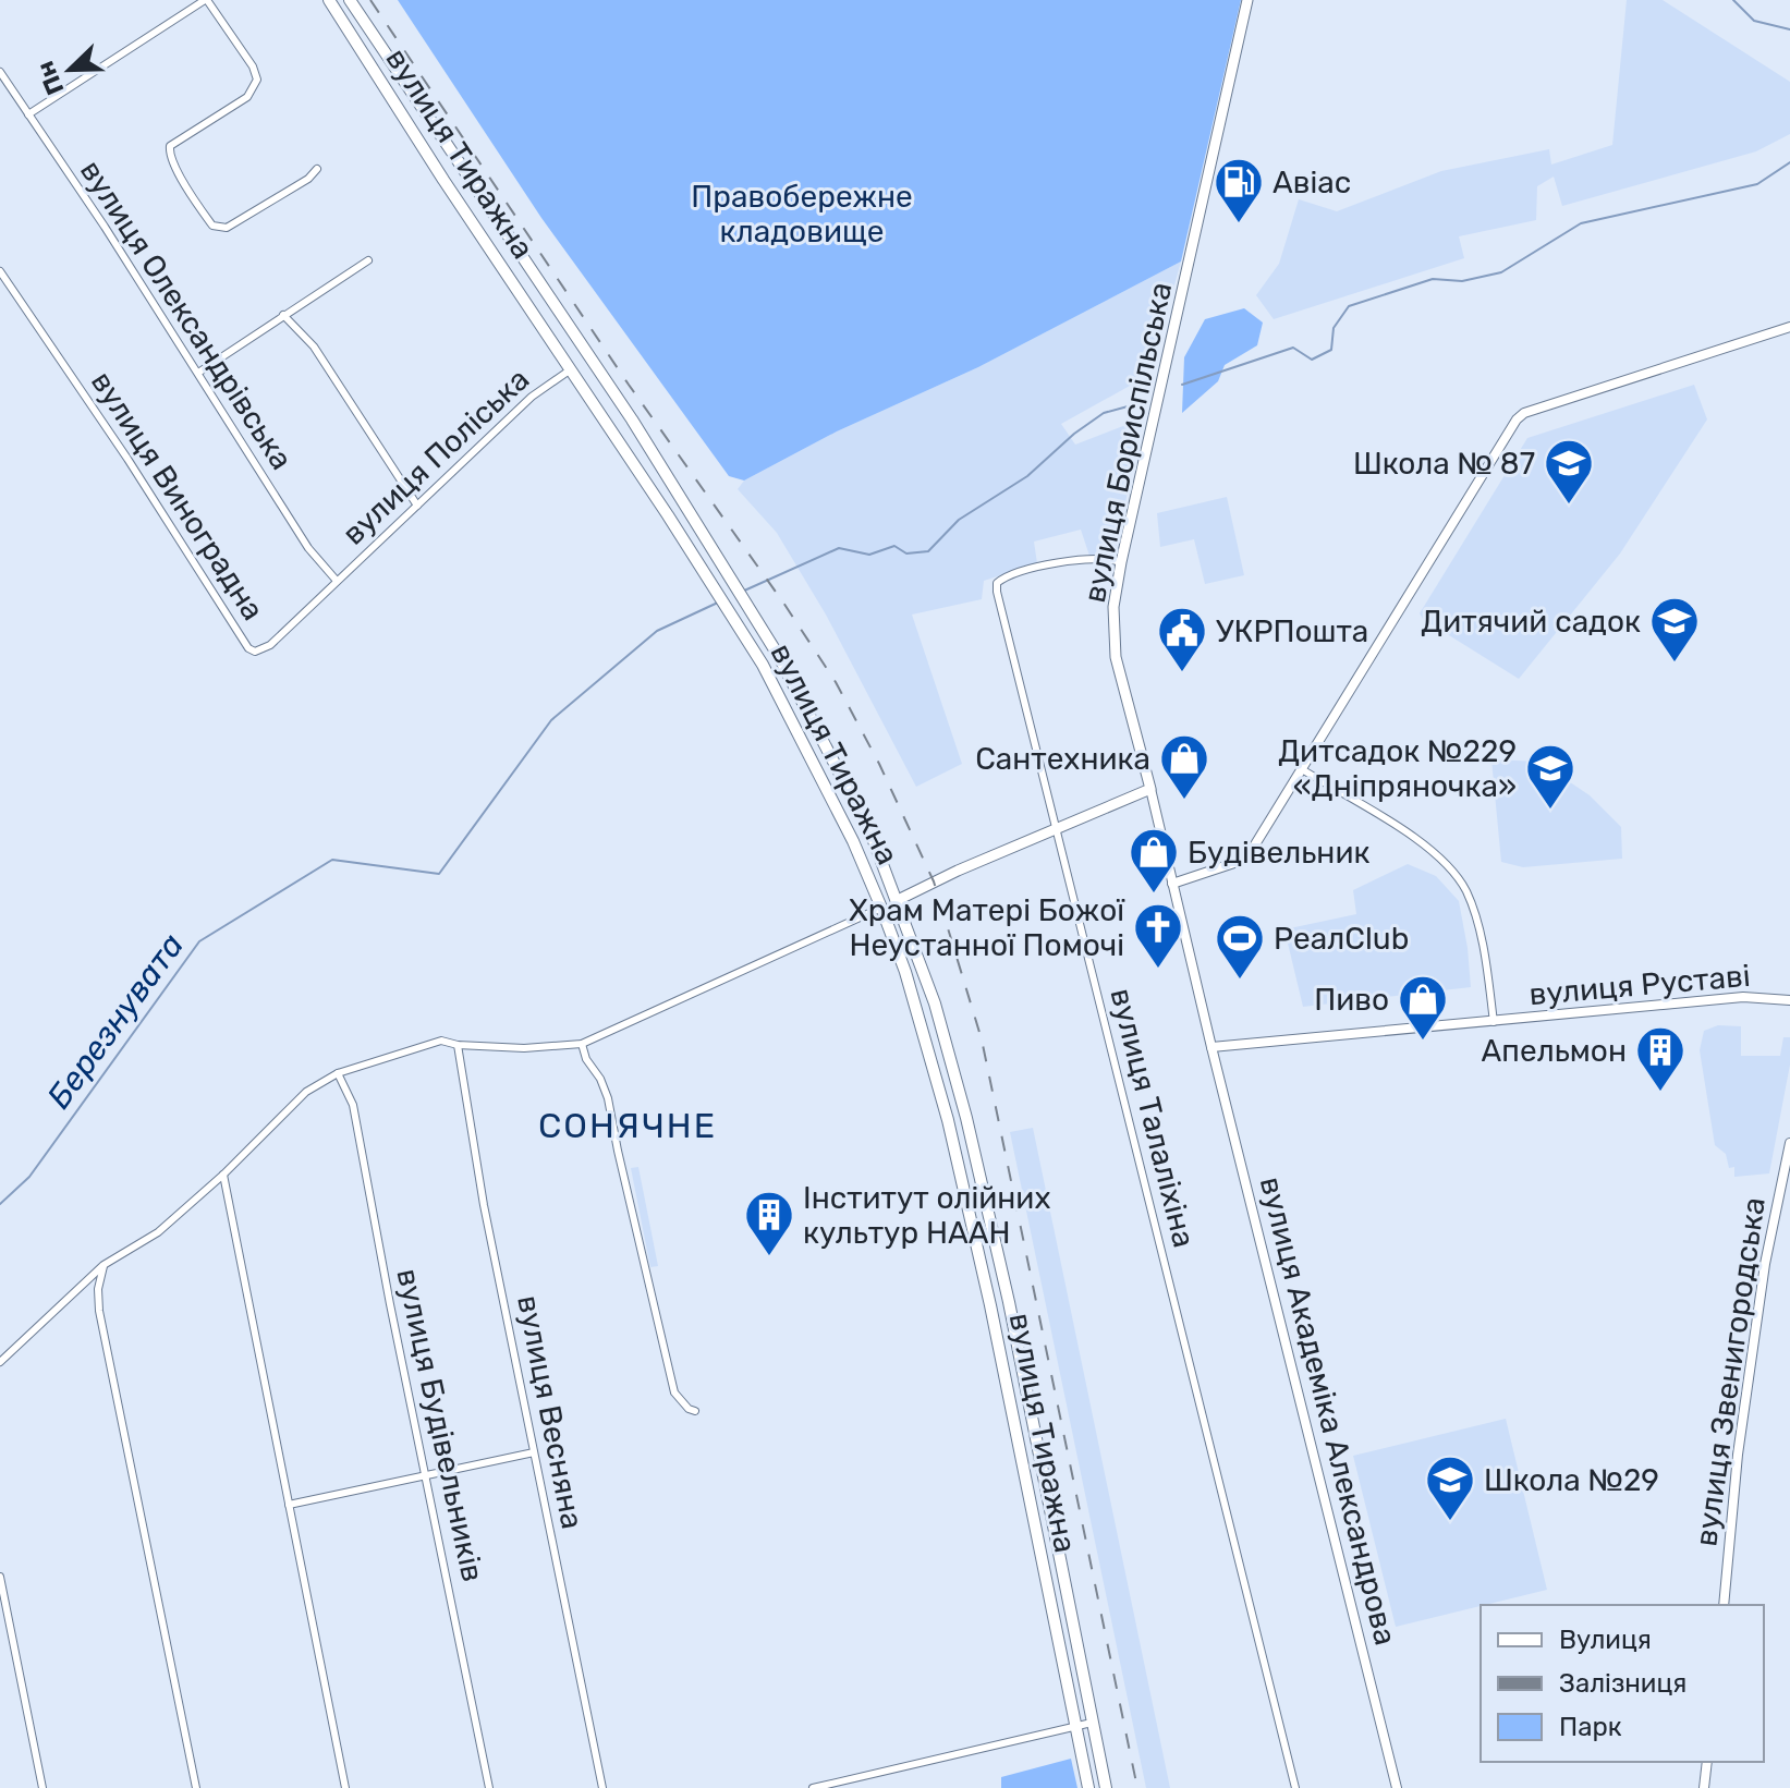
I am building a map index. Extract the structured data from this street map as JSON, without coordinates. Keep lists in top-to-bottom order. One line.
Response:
{"streets":{"main road":["вулиця Тиражна","вулиця Бориспільська"],"street":["вулиця Олександрівська","вулиця Поліська","вулиця Виноградна","вулиця Руставі","вулиця Талаліхіна","вулиця Звенигородська","вулиця Академіка Александрова","вулиця Весняна","вулиця Будівельників"]},"crossings":[["вулиця Тиражна","вулиця Поліська"],["вулиця Олександрівська","вулиця Поліська"],["вулиця Олександрівська","вулиця Виноградна"],["вулиця Бориспільська","вулиця Руставі"],["вулиця Бориспільська","вулиця Талаліхіна"],["вулиця Бориспільська","вулиця Академіка Александрова"],["вулиця Поліська","вулиця Виноградна"],["вулиця Руставі","вулиця Академіка Александрова"]],"districts":["СОНЯЧНЕ"],"water":["Березнувата"],"parks":["Правобережне кладовище"],"places":{"fuel station":["Авіас"],"school or university":["Школа № 87","Дитячий садок","Дитсадок №229 «Дніпряночка»","Школа №29"],"public building":["УКРПошта"],"shop":["Сантехника","Будівельник","Пиво"],"church":["Храм Матері Божої Неустанної Помочі"],"sports":["РеалClub"],"building":["Апельмон","Інститут олійних культур НААН"]},"legend":["Вулиця","Залізниця","Парк"],"north":"bottom left"}
